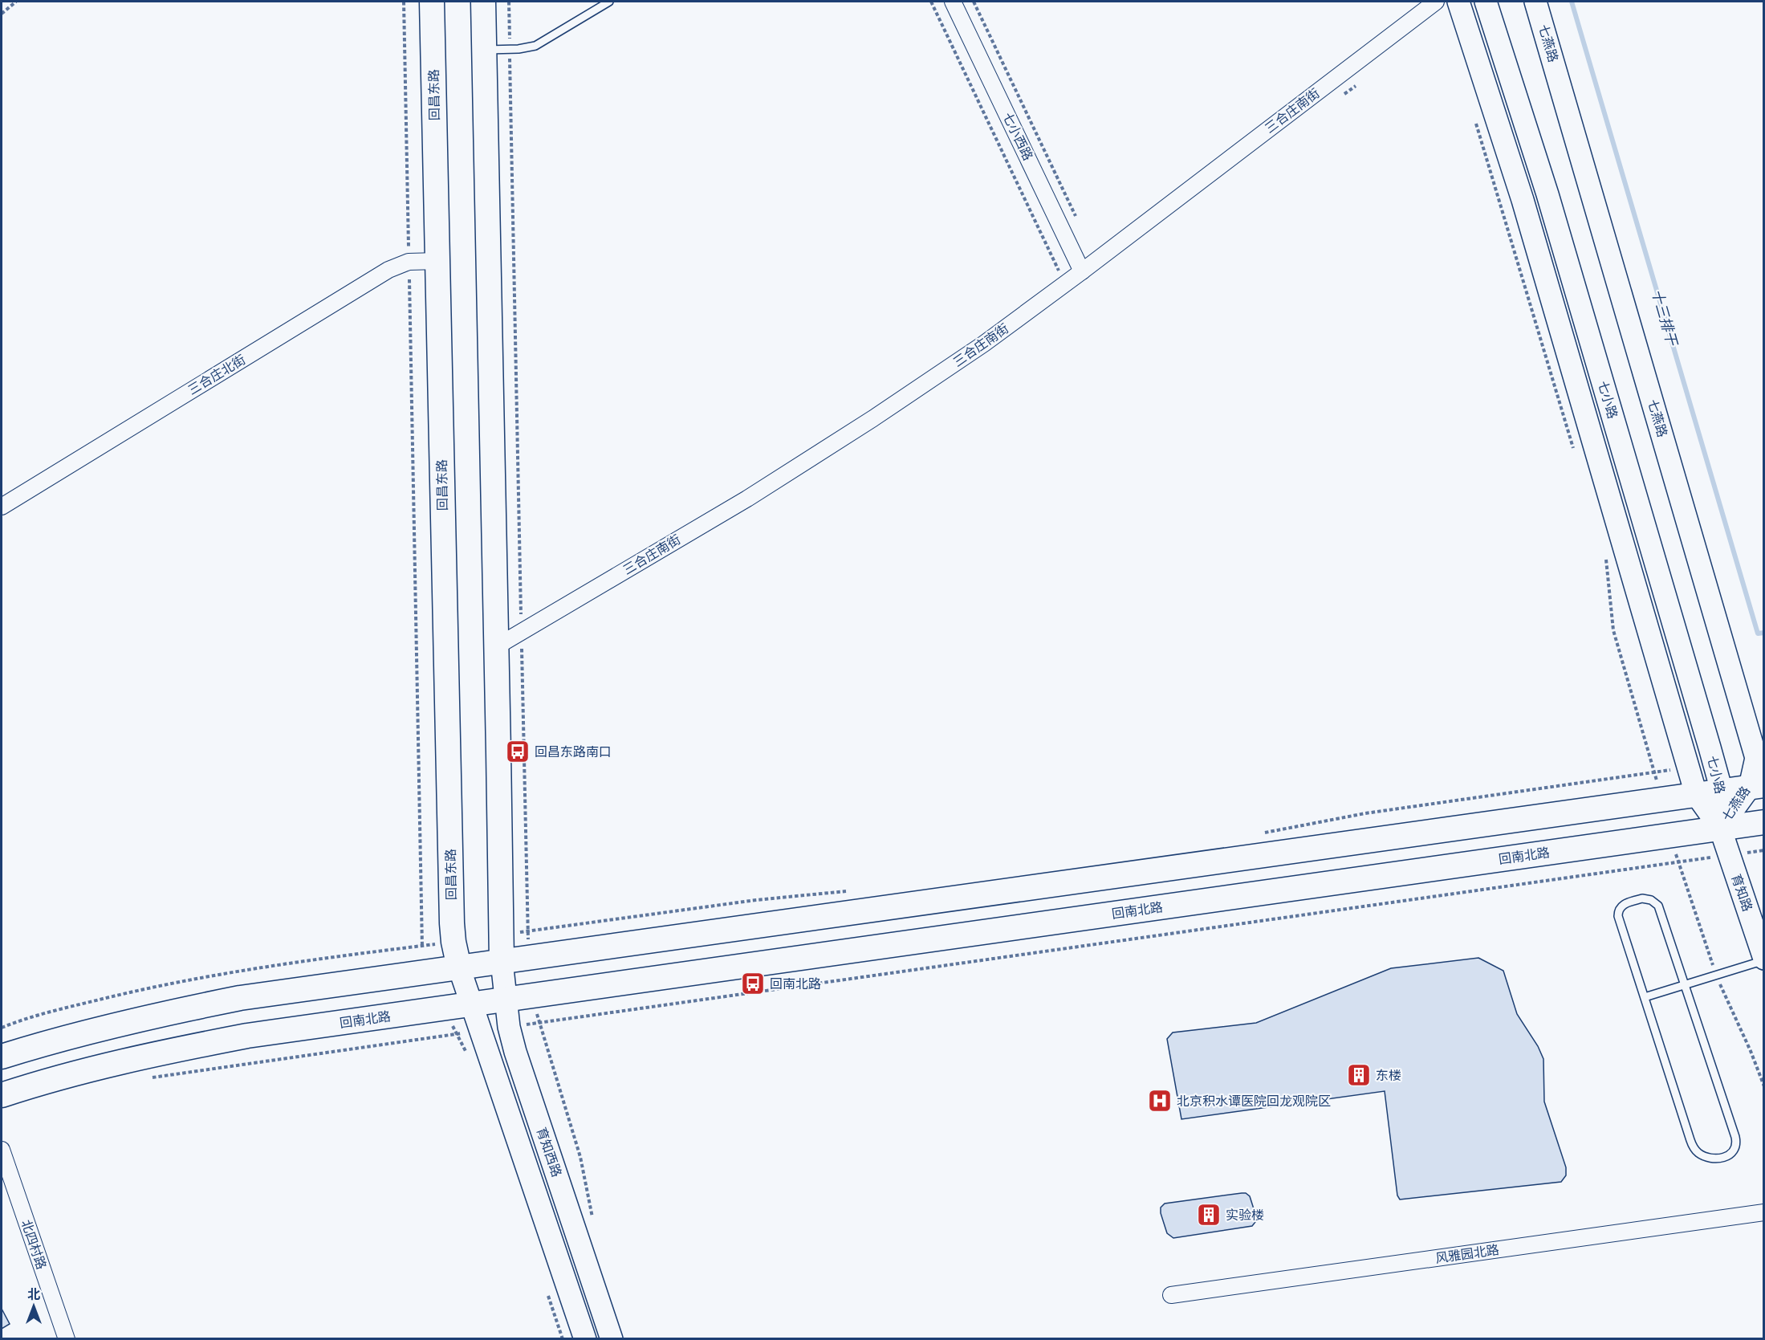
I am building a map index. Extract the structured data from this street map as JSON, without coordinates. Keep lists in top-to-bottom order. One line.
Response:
{"streets":{"main road":["回昌东路","回南北路"],"street":["七燕路","三合庄南街","七小西路","三合庄北街","七小路","育知路","育知西路","北四村路","风雅园北路"]},"crossings":[["七燕路","七小路"],["七燕路","回南北路"],["七燕路","育知路"],["回昌东路","三合庄北街"],["回昌东路","育知西路"],["三合庄南街","七小西路"],["七小路","回南北路"],["七小路","育知路"],["回南北路","育知路"],["回南北路","育知西路"]],"water":["十三排干"],"places":{"bus stop":["回昌东路南口","回南北路"],"building":["东楼","实验楼"],"hospital":["北京积水谭医院回龙观院区"]},"north":"top"}
